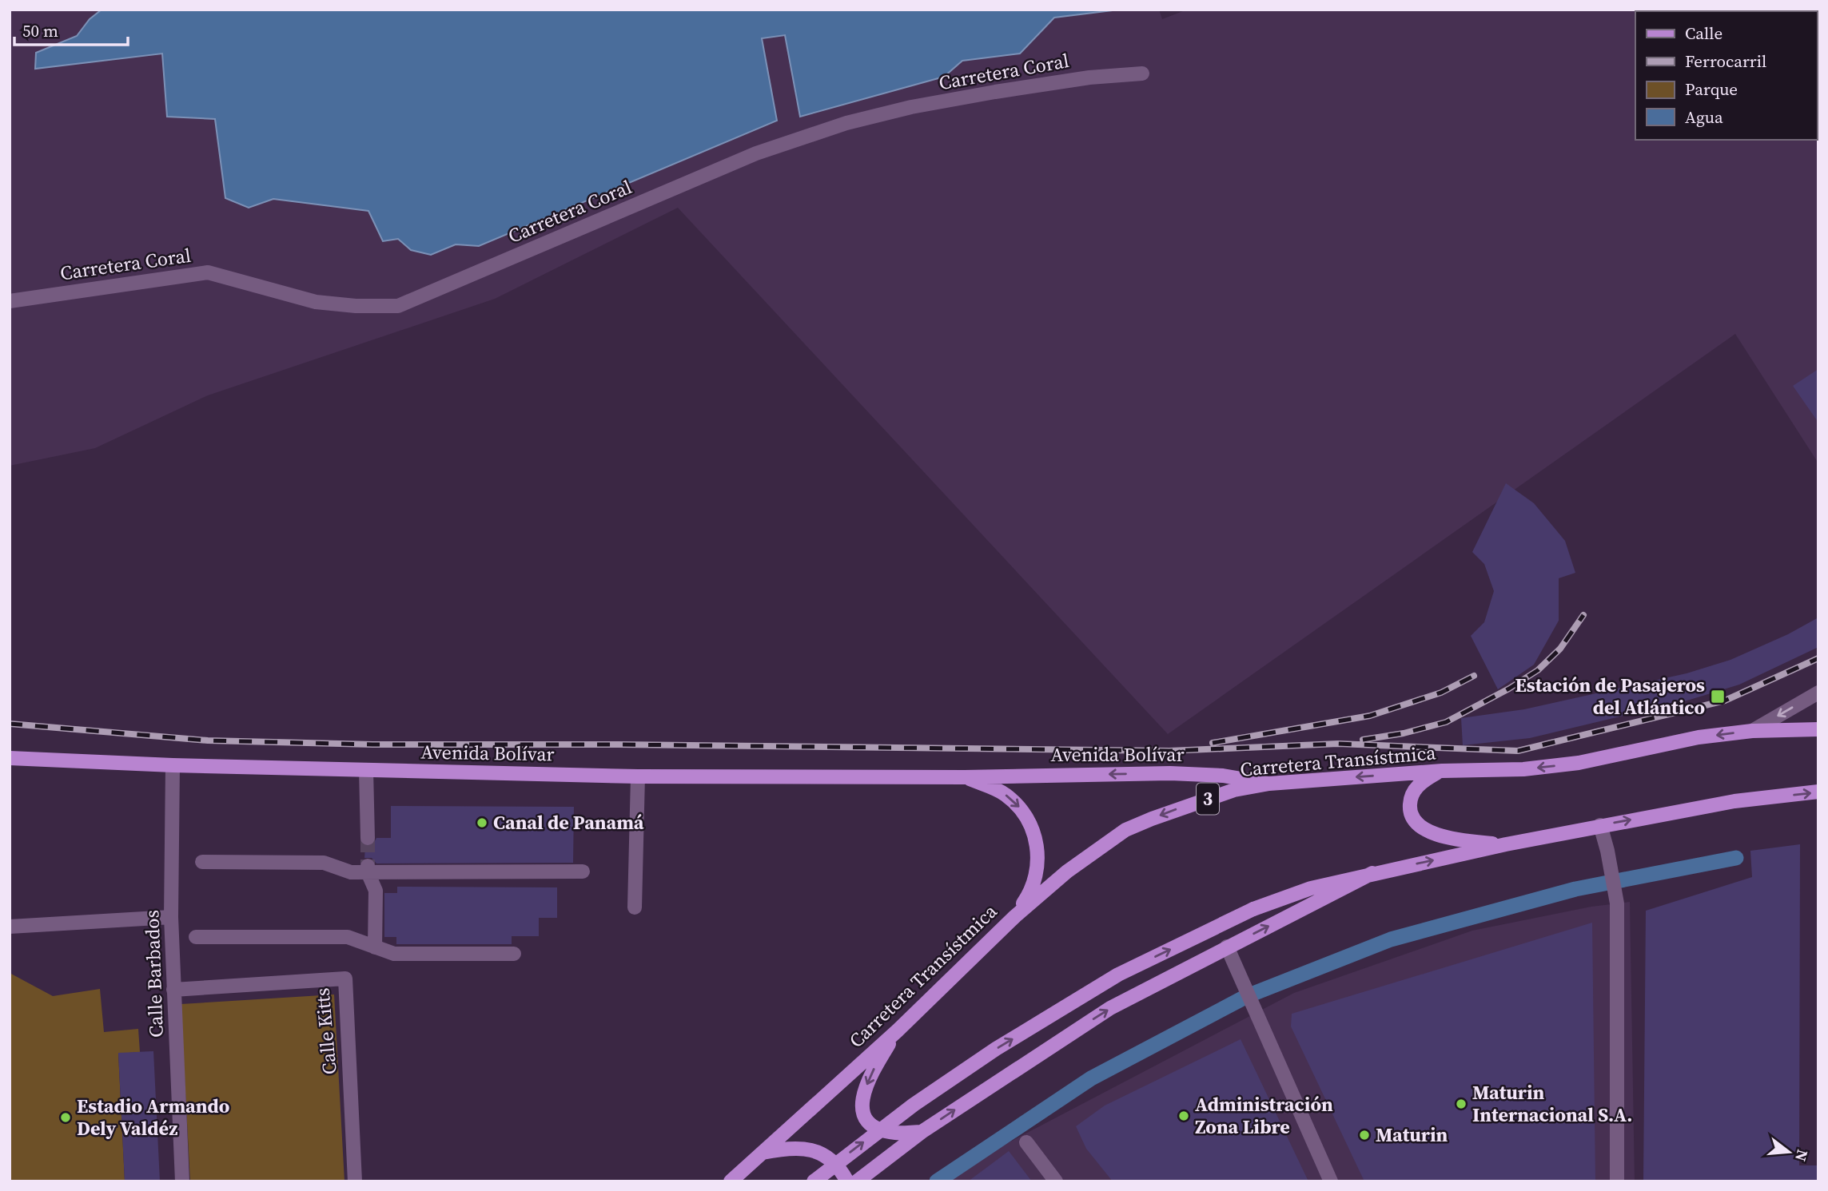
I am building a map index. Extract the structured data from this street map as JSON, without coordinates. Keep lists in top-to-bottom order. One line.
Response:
{"streets":{"main road":["Avenida Bolívar","Carretera Transístmica","3"],"street":["Carretera Coral","Calle Barbados","Calle Kitts"]},"crossings":[["Avenida Bolívar","Carretera Transístmica"],["Avenida Bolívar","Calle Barbados"],["Calle Barbados","Calle Kitts"]],"places":{"transit":["Estación de Pasajeros del Atlántico"],"other":["Canal de Panamá","Maturin Internacional S.A.","Administración Zona Libre","Estadio Armando Dely Valdéz","Maturin"]},"legend":["Calle","Ferrocarril","Parque","Agua"],"scale_bar":"50 m","north":"right"}
